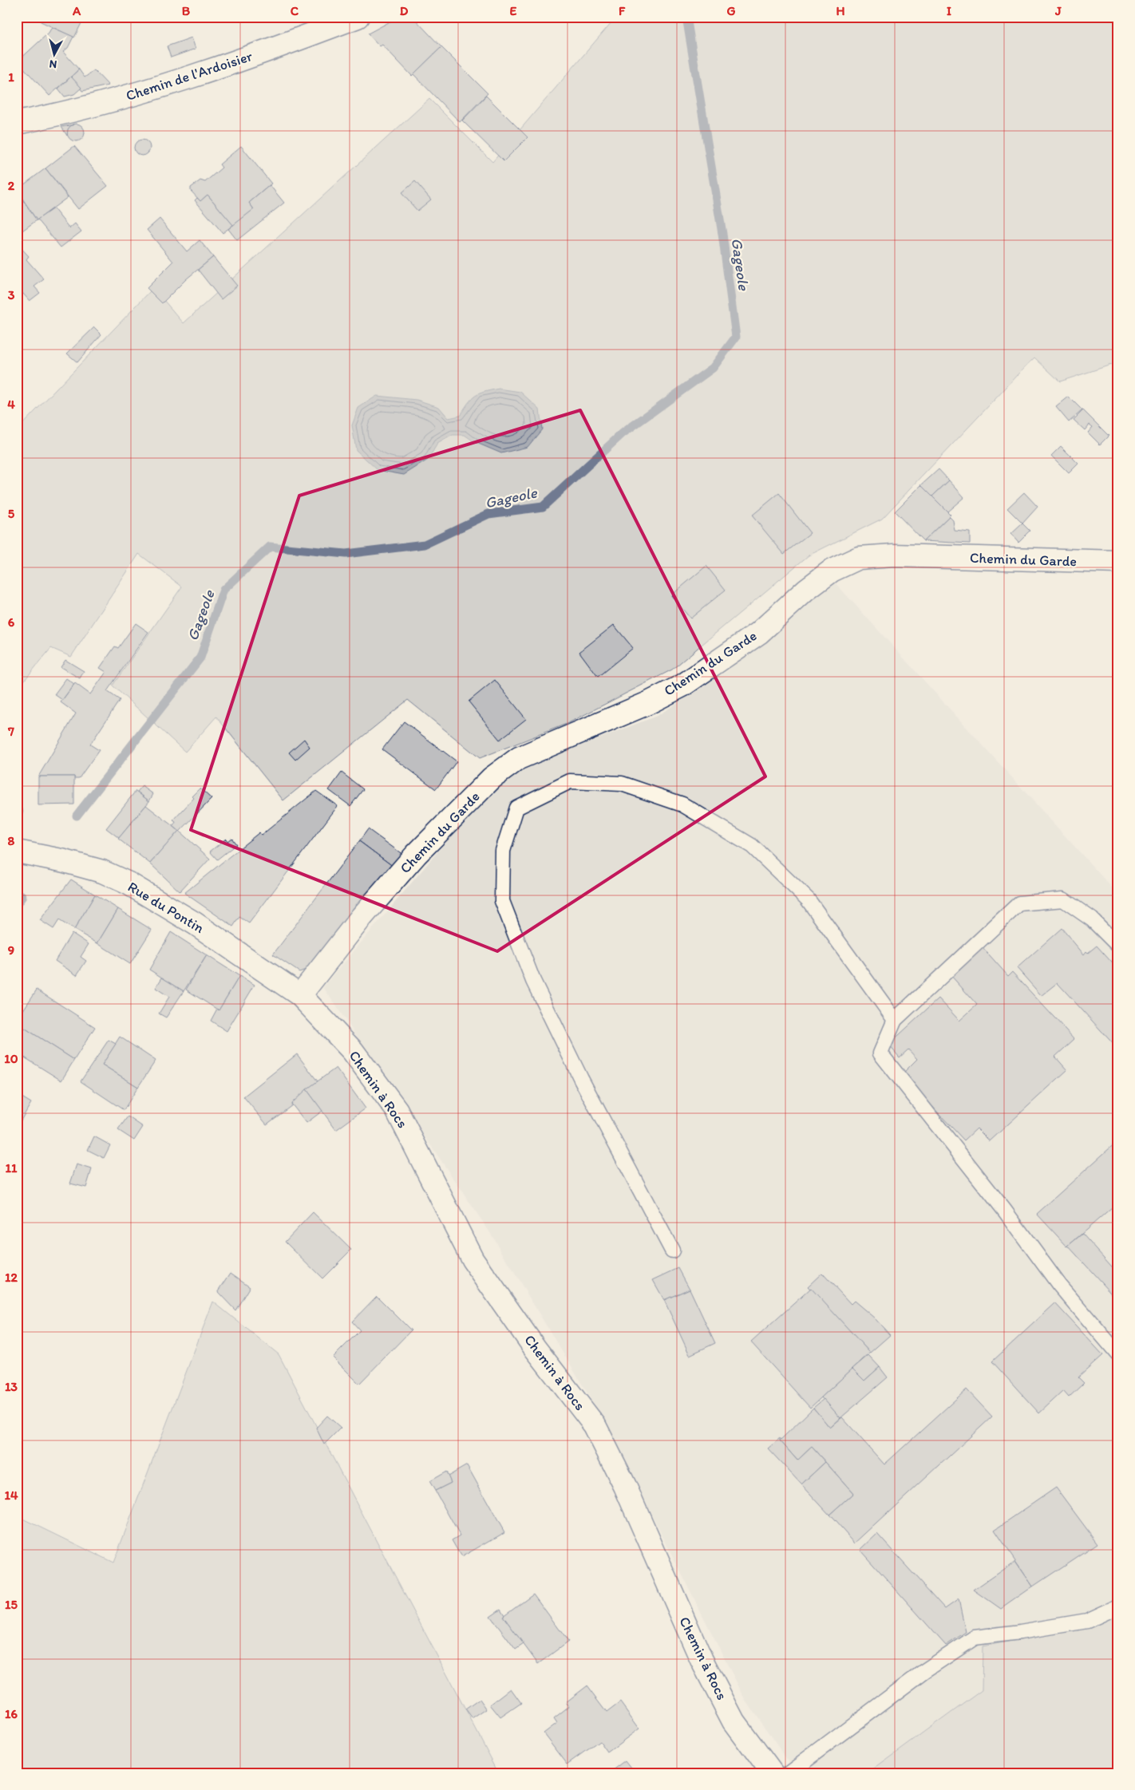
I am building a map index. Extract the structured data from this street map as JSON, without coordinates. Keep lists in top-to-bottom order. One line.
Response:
{"streets":{"street":["Chemin de l'Ardoisier","Chemin du Garde","Rue du Pontin","Chemin à Rocs"]},"crossings":[["Chemin du Garde","Rue du Pontin"],["Chemin du Garde","Chemin à Rocs"],["Rue du Pontin","Chemin à Rocs"]],"water":["Gageole"],"north":"bottom","grid":{"columns":["A","B","C","D","E","F","G","H","I","J"],"rows":["1","2","3","4","5","6","7","8","9","10","11","12","13","14","15","16"]}}
